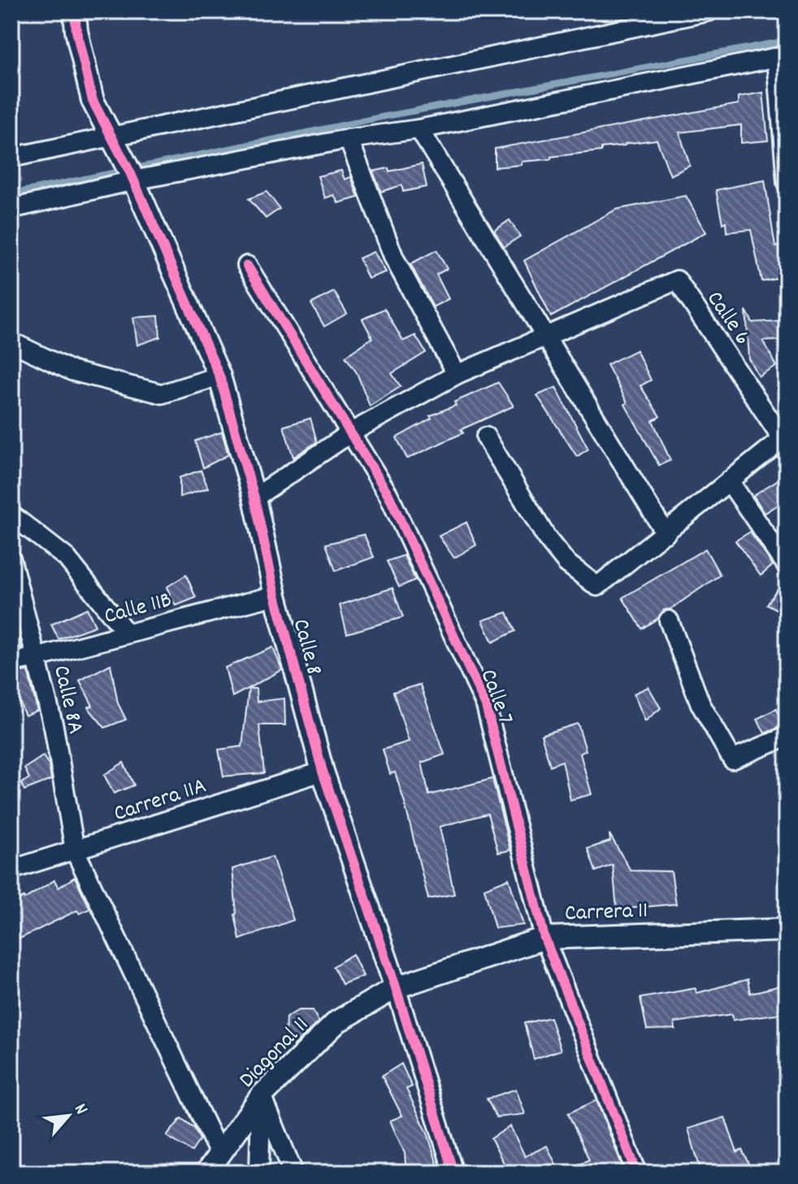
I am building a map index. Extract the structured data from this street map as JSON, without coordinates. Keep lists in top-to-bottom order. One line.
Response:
{"streets":{"street":["Calle 6","Calle 11B","Calle 8","Calle 7","Calle 8A","Carrera 11A","Carrera 11","Diagonal 11"]},"crossings":[["Calle 11B","Calle 8"],["Calle 11B","Calle 8A"],["Calle 8","Carrera 11A"],["Calle 8","Carrera 11"],["Calle 8","Diagonal 11"],["Calle 7","Carrera 11"],["Calle 8A","Carrera 11A"],["Calle 8A","Diagonal 11"],["Carrera 11","Diagonal 11"]],"north":"top right"}
